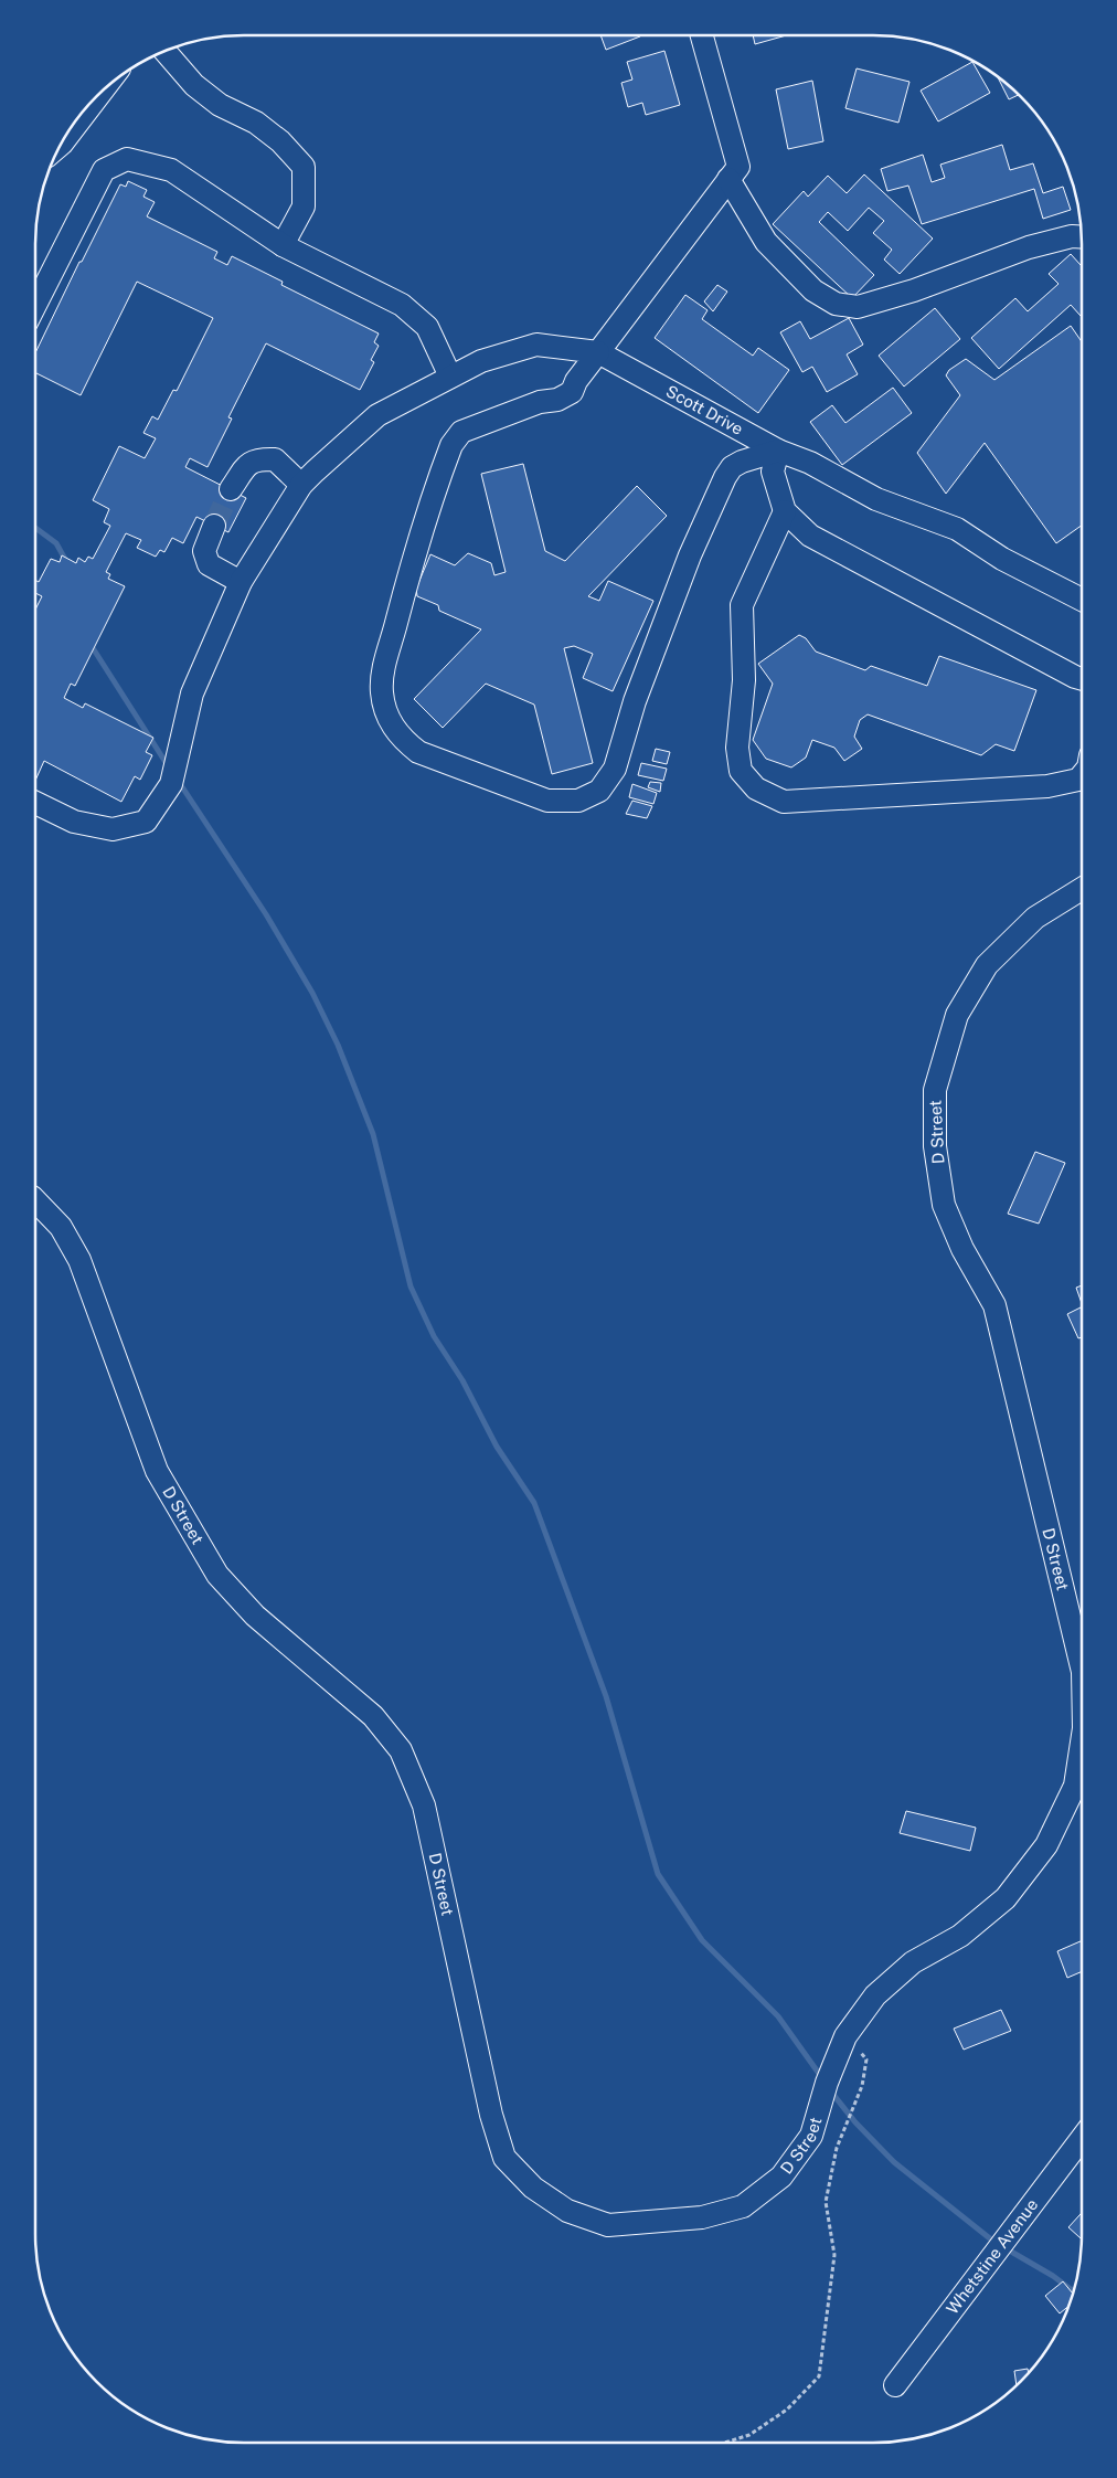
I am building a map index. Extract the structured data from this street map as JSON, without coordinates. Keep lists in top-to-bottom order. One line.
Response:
{"streets":{"street":["Scott Drive","D Street","Whetstine Avenue"]}}
